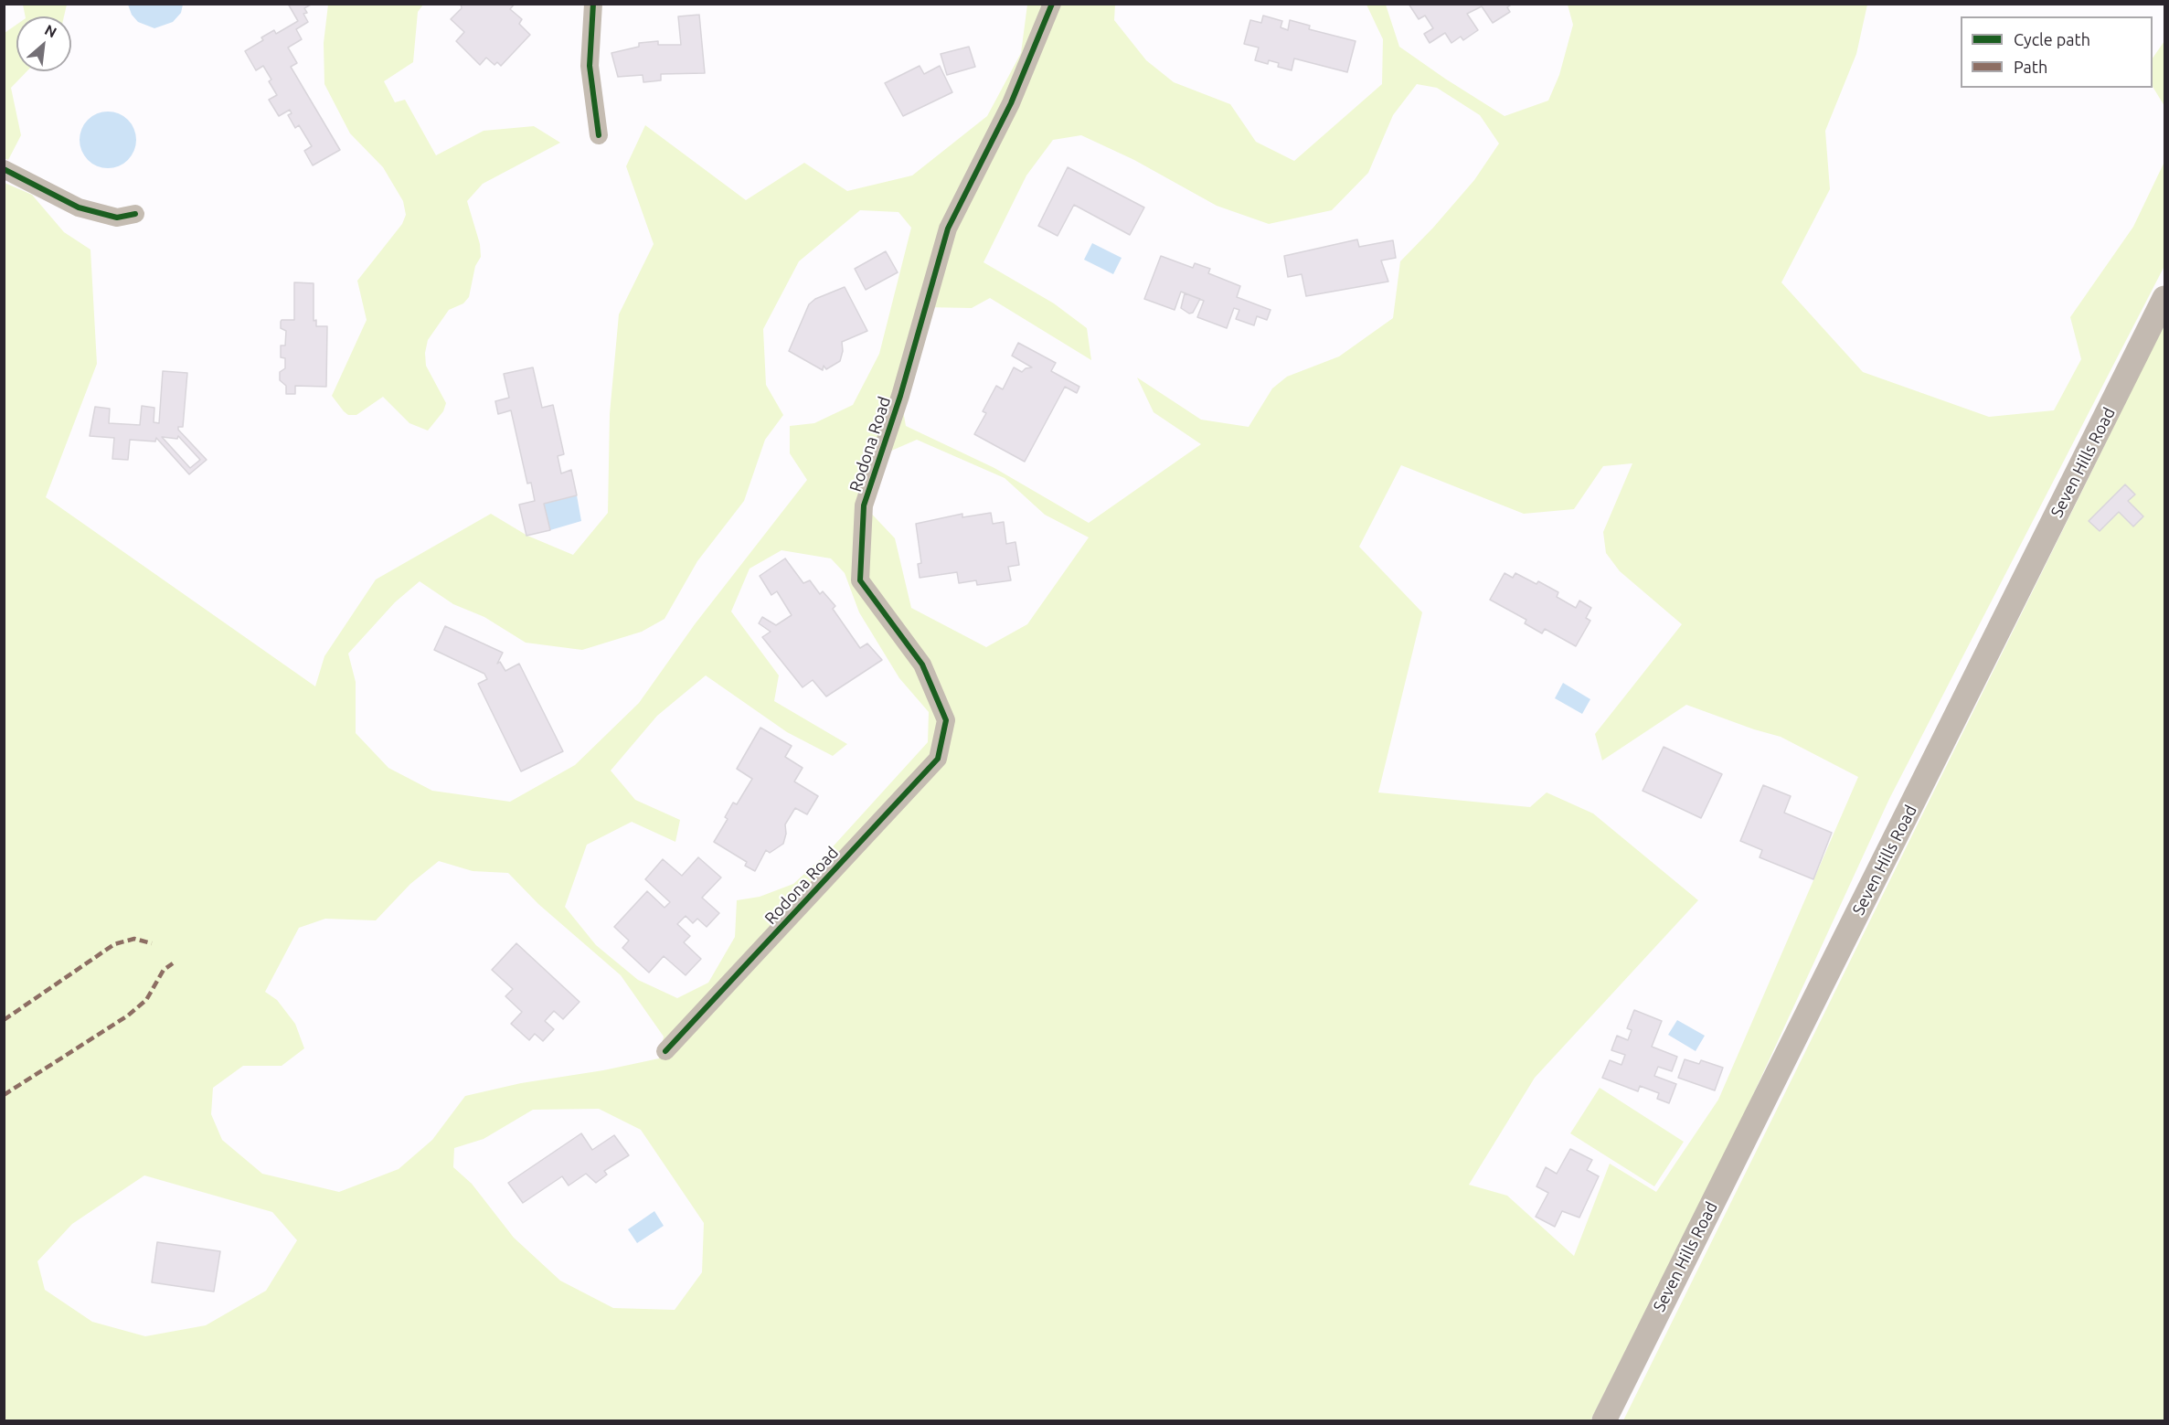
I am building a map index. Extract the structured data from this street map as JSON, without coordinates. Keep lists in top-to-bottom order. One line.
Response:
{"streets":{"main road":["Seven Hills Road"],"street":["Rodona Road"]},"legend":["Cycle path","Path"],"north":"top right"}
